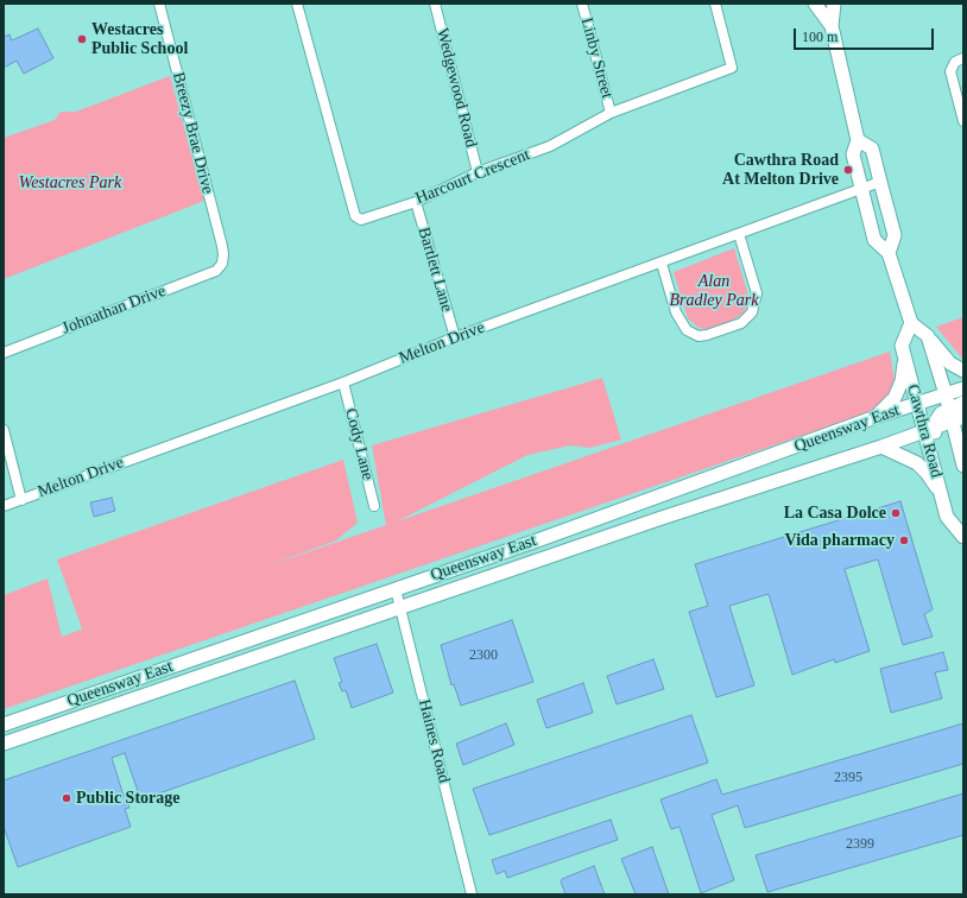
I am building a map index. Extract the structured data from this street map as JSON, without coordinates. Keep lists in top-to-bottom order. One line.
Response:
{"streets":{"main road":["Queensway East","Cawthra Road"],"street":["Linby Street","Wedgewood Road","Breezy Brae Drive","Harcourt Crescent","Bartlett Lane","Johnathan Drive","Melton Drive","Cody Lane","Haines Road"]},"crossings":[["Linby Street","Harcourt Crescent"],["Wedgewood Road","Harcourt Crescent"],["Breezy Brae Drive","Johnathan Drive"],["Harcourt Crescent","Bartlett Lane"],["Bartlett Lane","Melton Drive"],["Melton Drive","Cody Lane"],["Queensway East","Cawthra Road"],["Queensway East","Haines Road"]],"parks":["Westacres Park","Alan Bradley Park"],"places":["Westacres Public School","Cawthra Road At Melton Drive","La Casa Dolce","Vida pharmacy","Public Storage"],"house_numbers":["2300","2395","2399"],"scale_bar":"100 m"}
